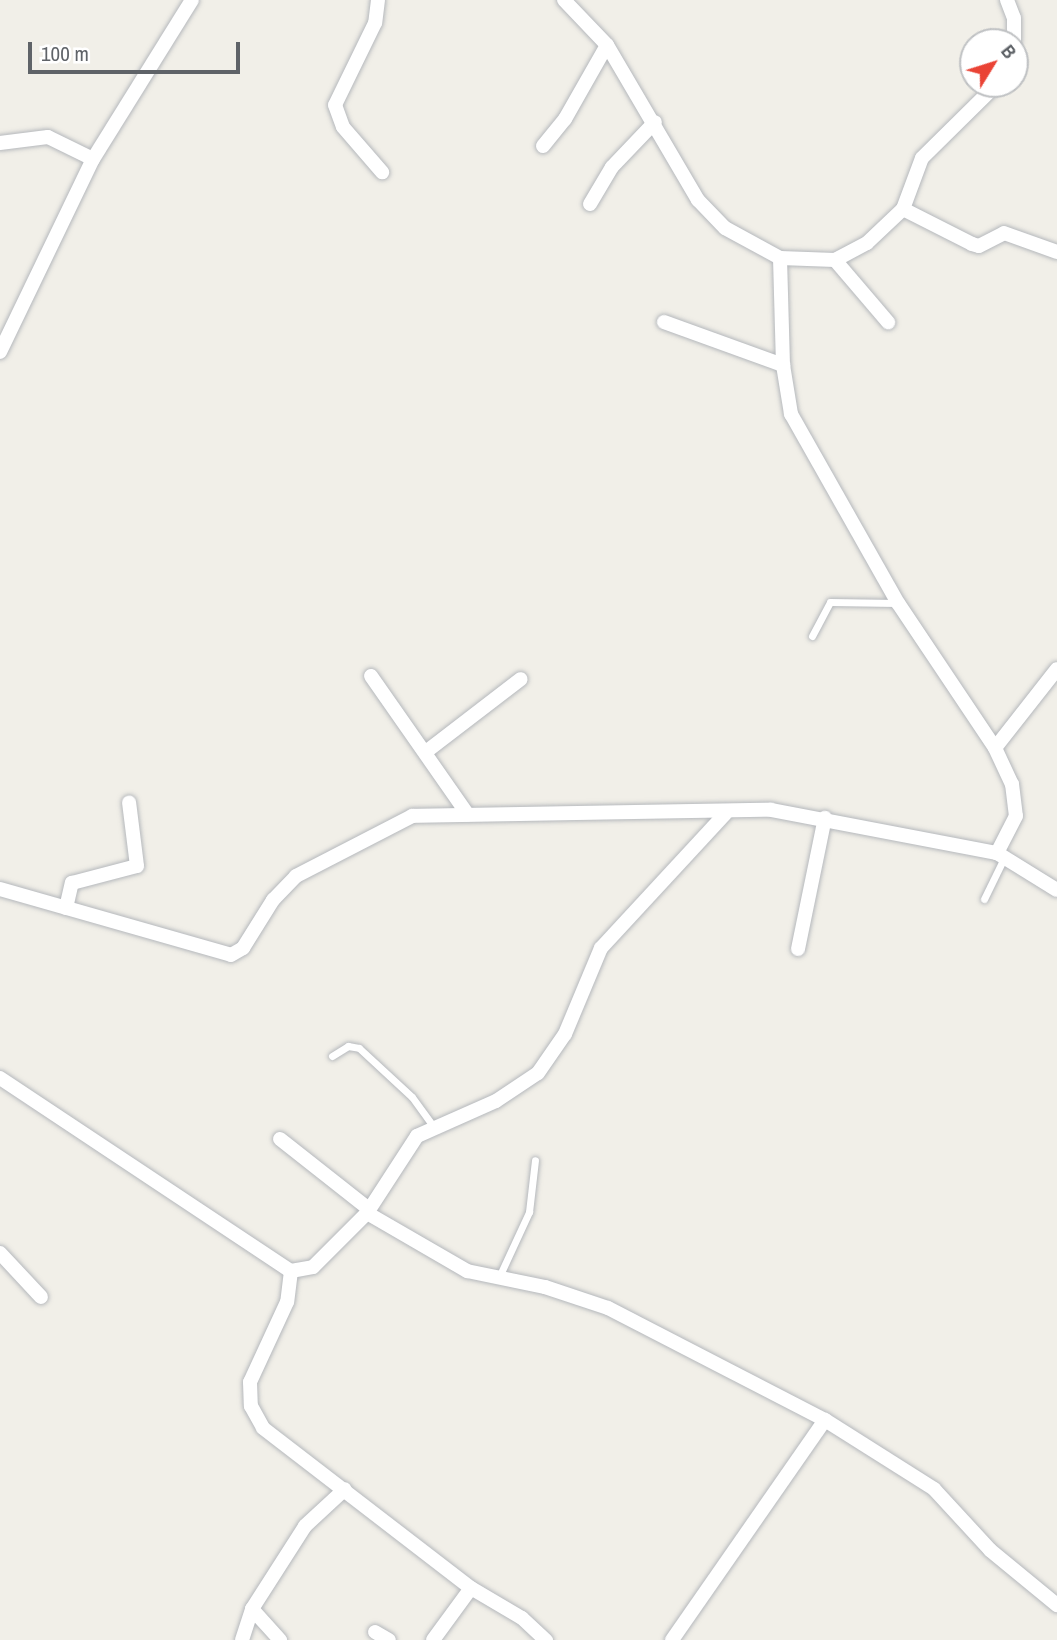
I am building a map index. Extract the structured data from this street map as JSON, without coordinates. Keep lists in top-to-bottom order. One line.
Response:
{"scale_bar":"100 m","north":"top right"}
